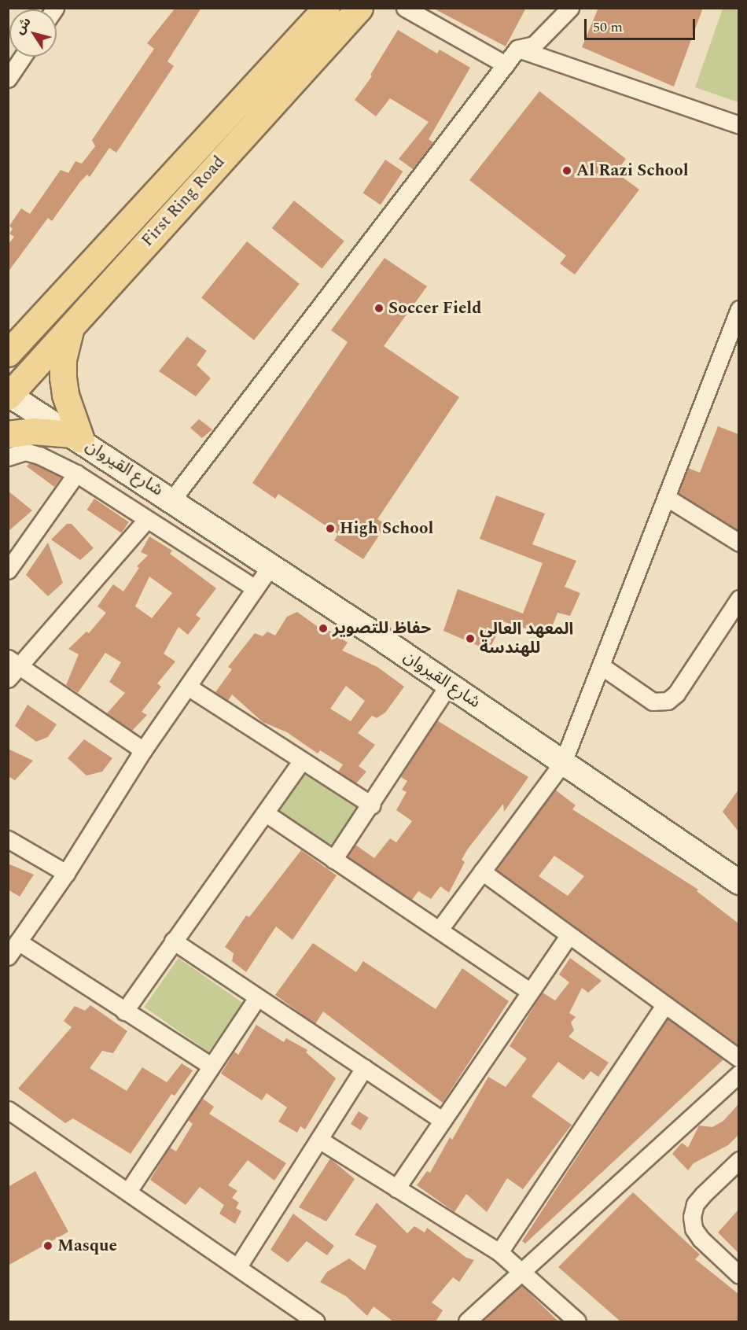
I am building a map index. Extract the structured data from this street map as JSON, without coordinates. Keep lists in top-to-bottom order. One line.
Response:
{"streets":{"main road":["First Ring Road","شارع القيروان"]},"crossings":[["First Ring Road","شارع القيروان"]],"places":["Al Razi School","Soccer Field","High School","حفاظ للتصوير","المعهد العالي للهندسة","Masque"],"scale_bar":"50 m","north":"top left"}
